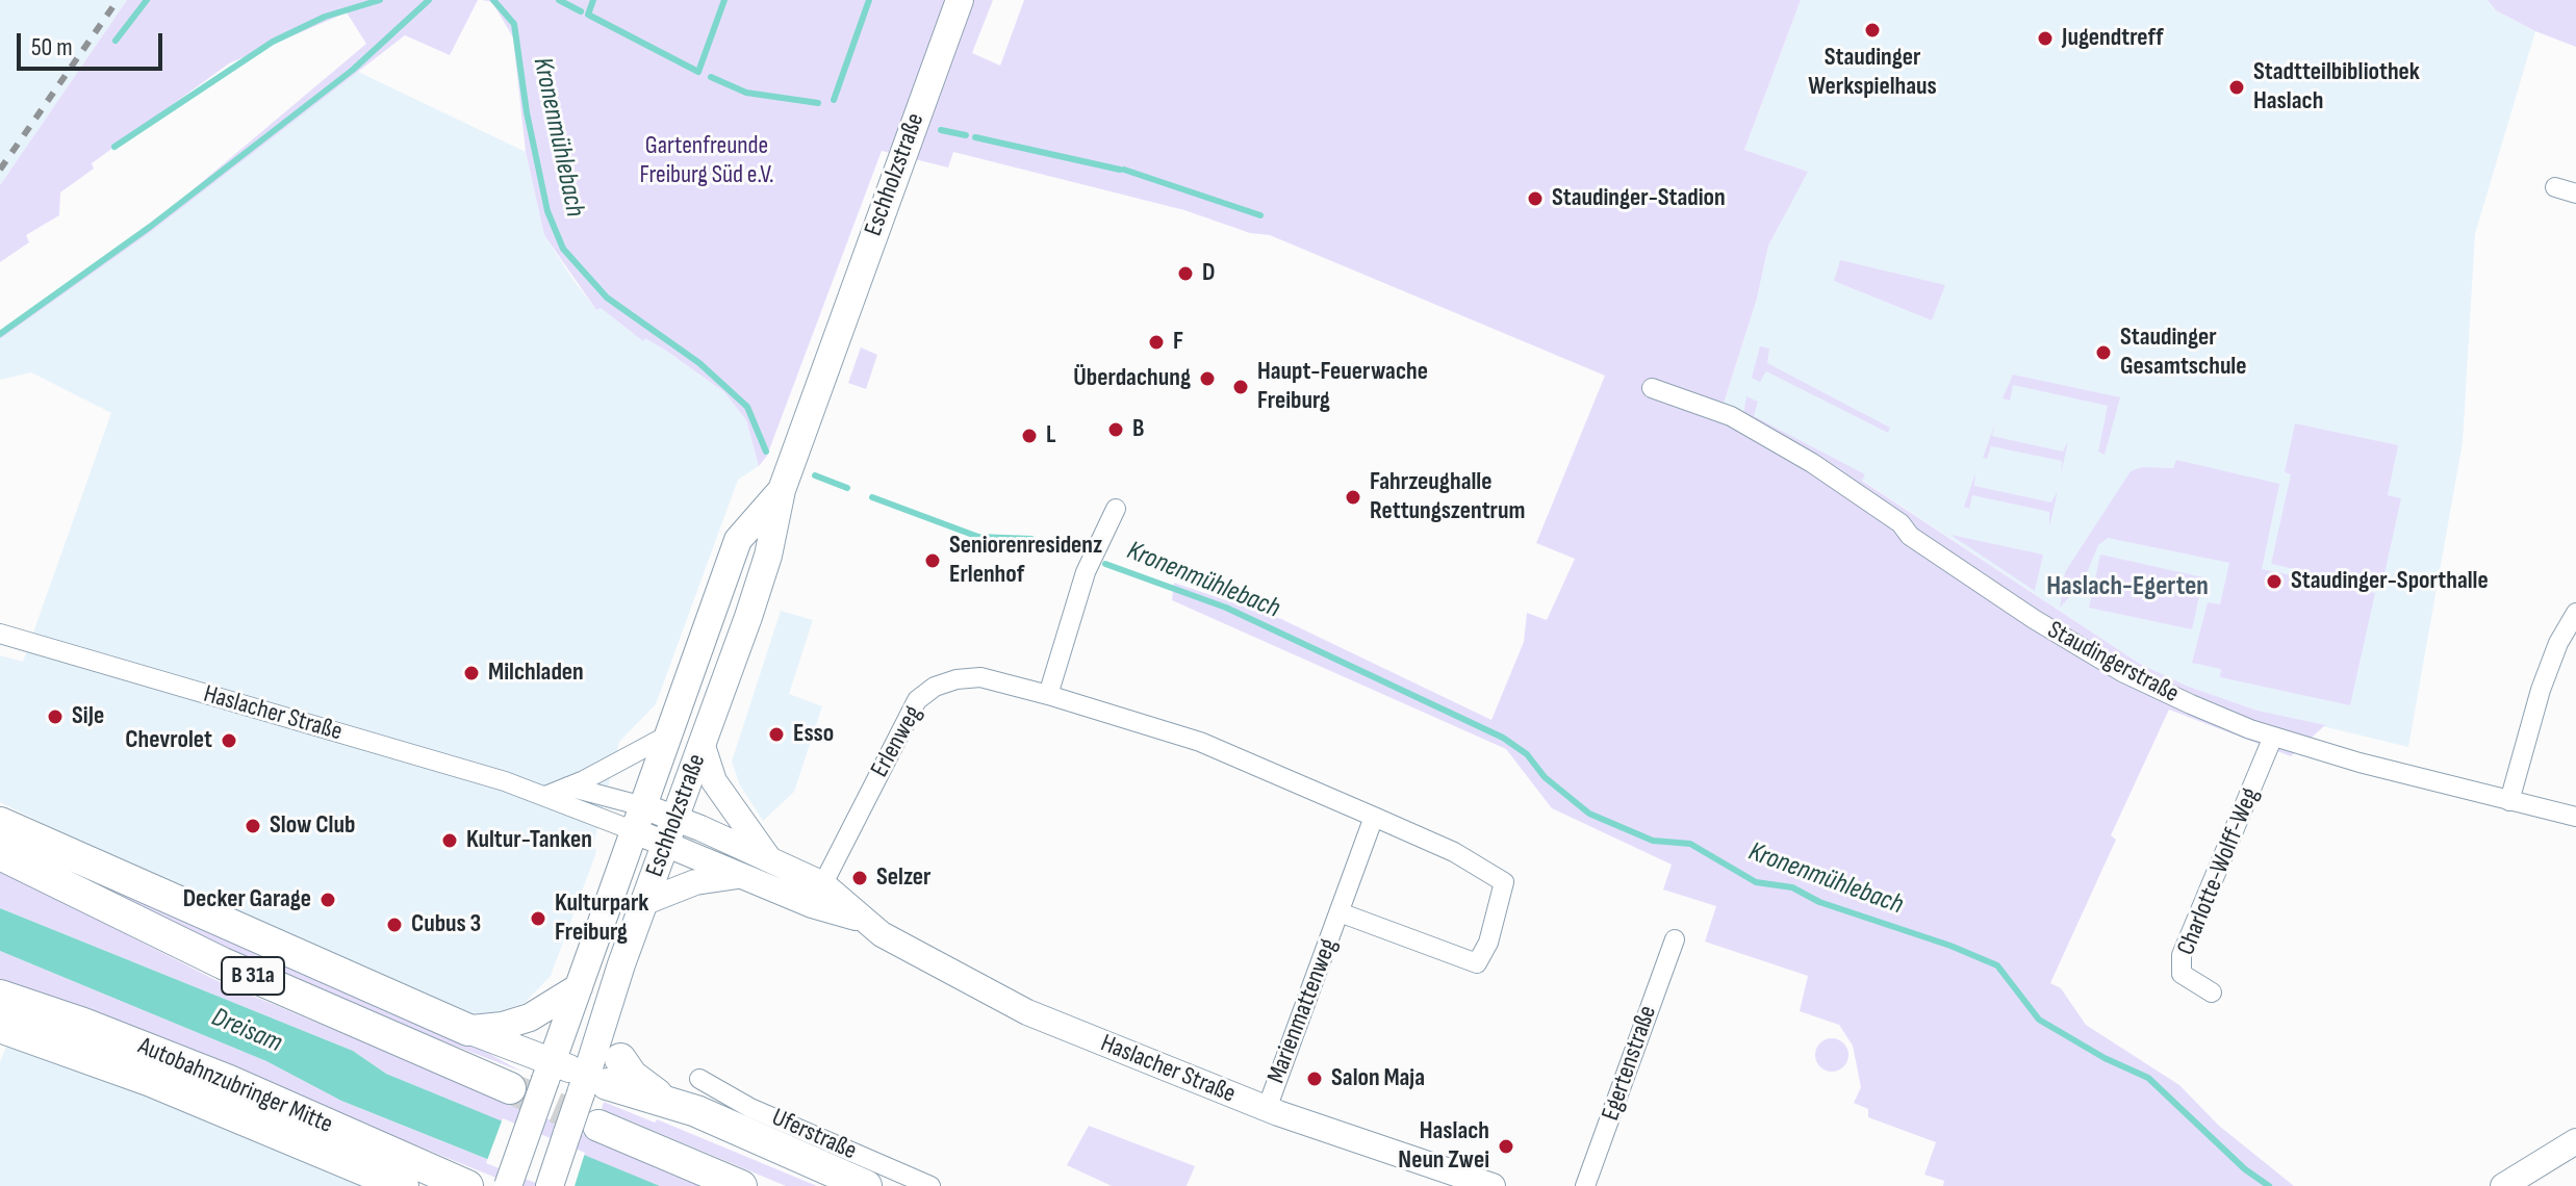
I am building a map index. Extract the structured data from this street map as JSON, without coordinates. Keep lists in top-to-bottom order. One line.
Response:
{"streets":{"highway":["B 31a","Autobahnzubringer Mitte"],"main road":["Eschholzstraße"],"street":["Staudingerstraße","Haslacher Straße","Erlenweg","Charlotte-Wolff-Weg","Marienmattenweg","Egertenstraße","Uferstraße"]},"crossings":[["Eschholzstraße","Haslacher Straße"],["Staudingerstraße","Charlotte-Wolff-Weg"],["Haslacher Straße","Erlenweg"],["Haslacher Straße","Marienmattenweg"],["Erlenweg","Marienmattenweg"]],"districts":["Haslach-Egerten"],"water":["Kronenmühlebach","Dreisam"],"parks":["Gartenfreunde Freiburg Süd e.V."],"places":["Staudinger Werkspielhaus","Jugendtreff","Stadtteilbibliothek Haslach","Staudinger-Stadion","D","F","Staudinger Gesamtschule","Überdachung","Haupt-Feuerwache Freiburg","B","L","Fahrzeughalle Rettungszentrum","Seniorenresidenz Erlenhof","Staudinger-Sporthalle","Milchladen","SiJe","Esso","Chevrolet","Slow Club","Kultur-Tanken","Selzer","Decker Garage","Kulturpark Freiburg","Cubus 3","Salon Maja","Haslach Neun Zwei"],"scale_bar":"50 m"}
